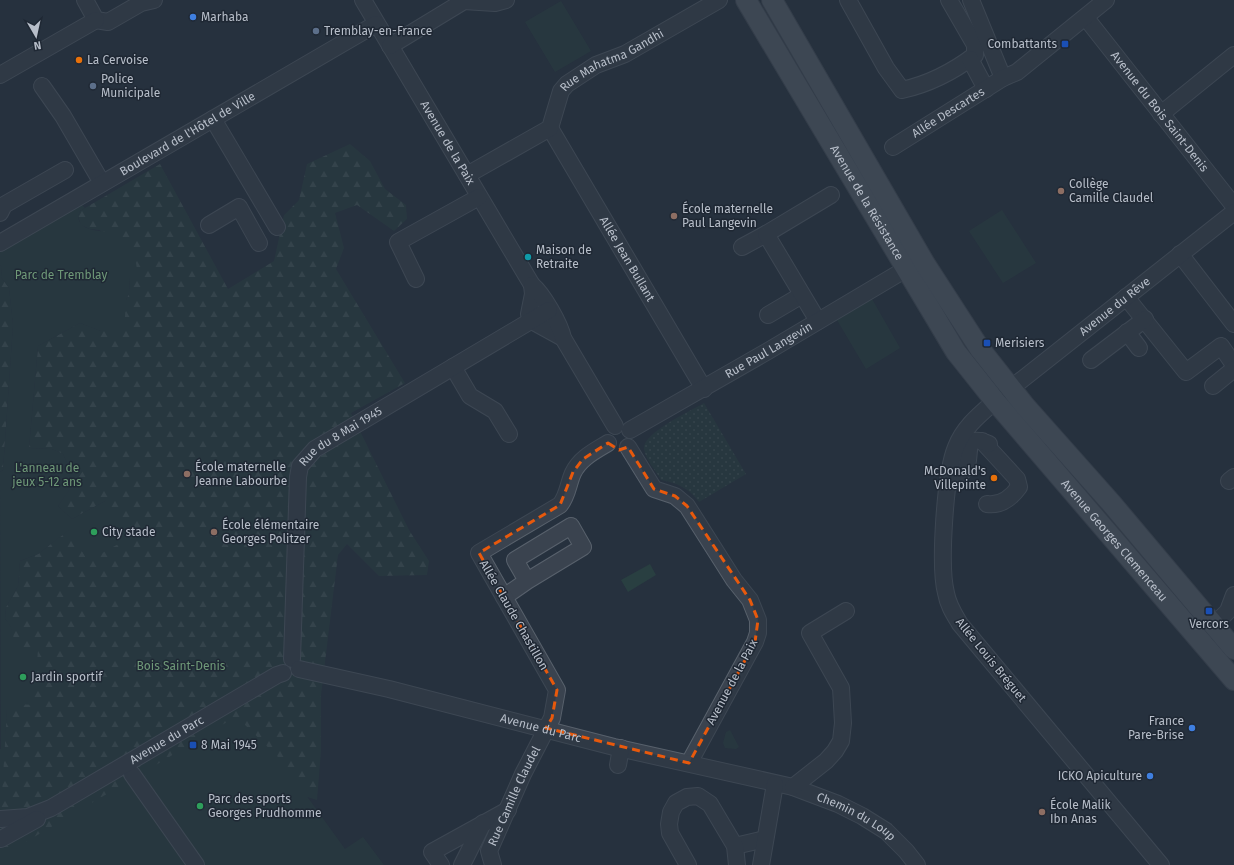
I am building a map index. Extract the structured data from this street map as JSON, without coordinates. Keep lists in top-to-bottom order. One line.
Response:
{"streets":{"main road":["Avenue de la Résistance","Avenue Georges Clemenceau"],"street":["Rue Mahatma Gandhi","Avenue du Bois Saint-Denis","Allée Descartes","Boulevard de l'Hôtel de Ville","Avenue de la Paix","Allée Jean Bullant","Avenue du Rêve","Rue Paul Langevin","Rue du 8 Mai 1945","Allée Claude Chastillon","Allée Louis Bréguet","Avenue du Parc","Rue Camille Claudel","Chemin du Loup"]},"crossings":[["Rue Mahatma Gandhi","Allée Jean Bullant"],["Avenue du Bois Saint-Denis","Allée Descartes"],["Boulevard de l'Hôtel de Ville","Avenue de la Paix"],["Avenue de la Paix","Rue Paul Langevin"],["Avenue de la Paix","Rue du 8 Mai 1945"],["Avenue de la Paix","Allée Claude Chastillon"],["Avenue de la Paix","Avenue du Parc"],["Avenue de la Résistance","Avenue du Rêve"],["Avenue de la Résistance","Rue Paul Langevin"],["Avenue de la Résistance","Avenue Georges Clemenceau"],["Avenue de la Résistance","Allée Louis Bréguet"],["Allée Jean Bullant","Rue Paul Langevin"],["Avenue du Rêve","Avenue Georges Clemenceau"],["Avenue du Rêve","Allée Louis Bréguet"],["Rue Paul Langevin","Allée Claude Chastillon"],["Rue du 8 Mai 1945","Avenue du Parc"],["Avenue Georges Clemenceau","Allée Louis Bréguet"],["Allée Claude Chastillon","Avenue du Parc"],["Allée Claude Chastillon","Rue Camille Claudel"],["Avenue du Parc","Rue Camille Claudel"],["Avenue du Parc","Chemin du Loup"]],"parks":["Parc de Tremblay","L'anneau de jeux 5-12 ans","Bois Saint-Denis"],"places":{"other":["Marhaba","Tremblay-en-France","La Cervoise","Police Municipale","Collège Camille Claudel","École maternelle Paul Langevin","Maison de Retraite","École maternelle Jeanne Labourbe","McDonald's Villepinte","City stade","École élémentaire Georges Politzer","Jardin sportif","France Pare-Brise","ICKO Apiculture","Parc des sports Georges Prudhomme","École Malik Ibn Anas"],"transit":["Combattants","Merisiers","Vercors","8 Mai 1945"]},"north":"bottom"}
